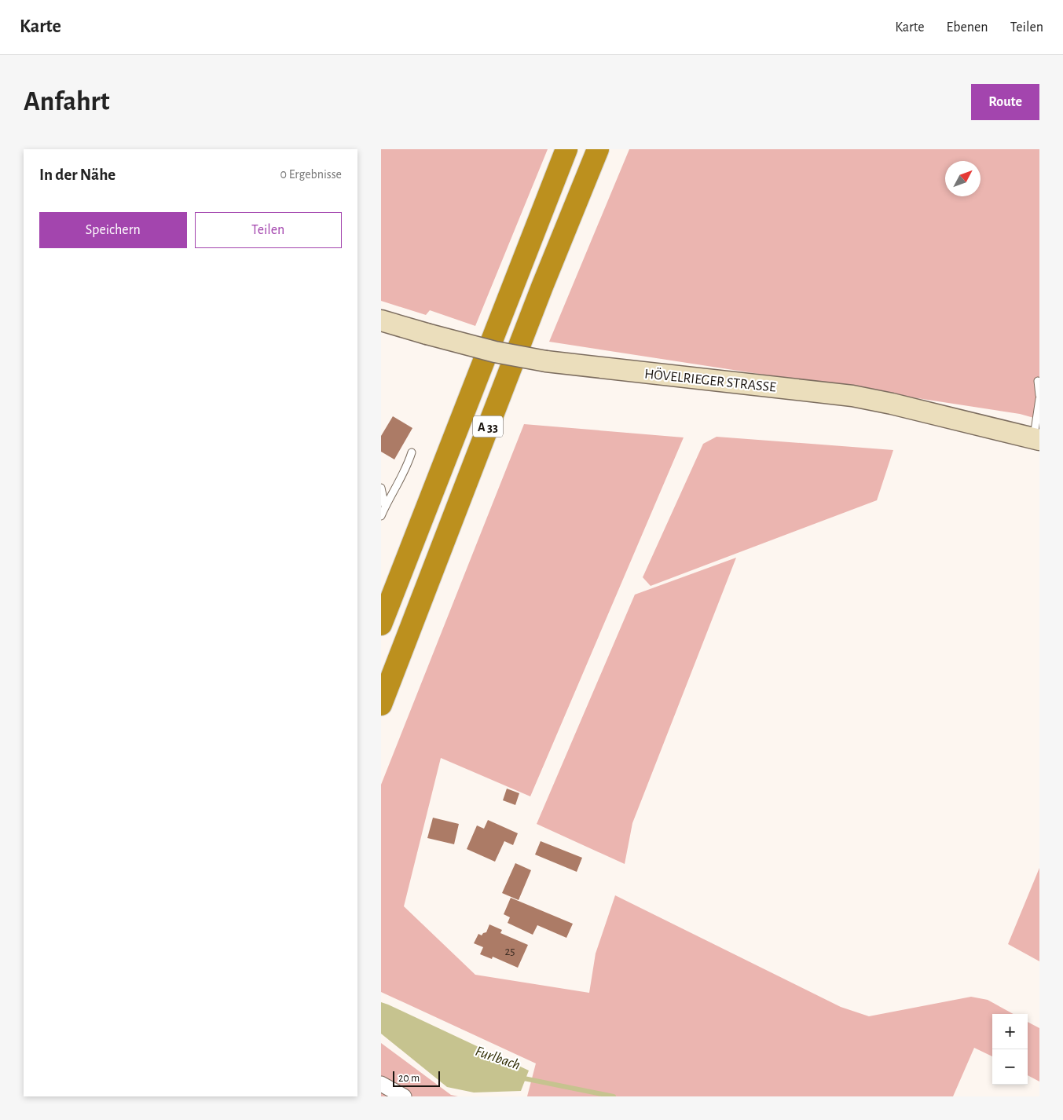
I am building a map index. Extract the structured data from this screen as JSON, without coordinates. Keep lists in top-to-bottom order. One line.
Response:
{"streets":{"highway":["A 33"],"main road":["HÖVELRIEGER STRASSE"]},"water":["Furlbach"],"house_numbers":["25"],"scale_bar":"20 m","north":"top right","page":{"header":"Karte","nav":["Karte","Ebenen","Teilen"],"buttons":["Route",["Speichern","Teilen"]],"title":"Anfahrt","heading":["In der Nähe","0 Ergebnisse"],"map_buttons":["+","−"],"scale":"20 m"}}
